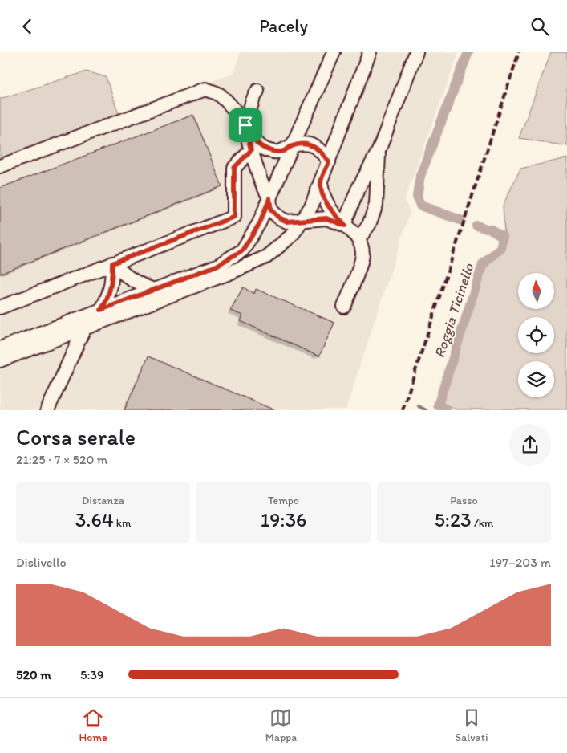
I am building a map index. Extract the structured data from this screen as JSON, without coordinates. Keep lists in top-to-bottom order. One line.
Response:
{"water":["Roggia Ticinello"],"north":"top","page":{"header":"Pacely","heading":["Corsa serale","21:25 · 7 × 520 m"],"stats":[["Distanza","3.64 km"],["Tempo","19:36"],["Passo","5:23 /km"]],"chart":["Dislivello","197–203 m"],"list":[{"name":"520 m","note":"5:39"}],"tabs":["Home","Mappa","Salvati"]}}
